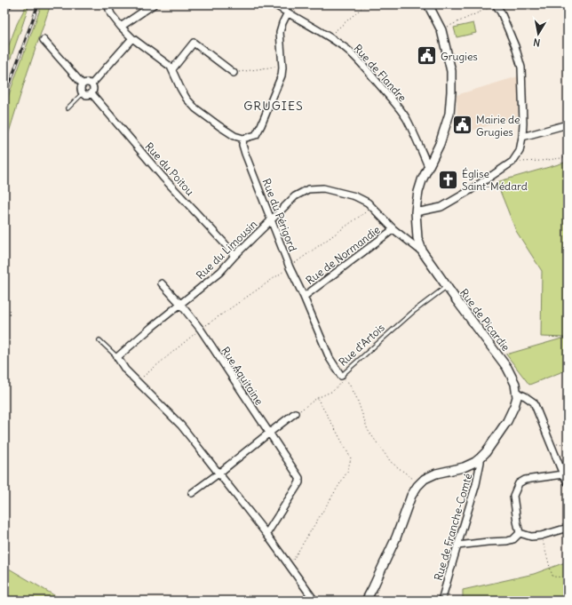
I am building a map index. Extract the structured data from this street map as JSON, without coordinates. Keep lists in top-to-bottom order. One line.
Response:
{"streets":{"street":["Rue de Flandre","Rue du Poitou","Rue du Périgord","Rue du Limousin","Rue de Normandie","Rue de Picardie","Rue d'Artois","Rue Aquitaine","Rue de Franche-Comté"]},"crossings":[["Rue de Flandre","Rue de Picardie"],["Rue du Poitou","Rue du Limousin"],["Rue du Périgord","Rue du Limousin"],["Rue du Périgord","Rue de Normandie"],["Rue du Périgord","Rue d'Artois"],["Rue du Limousin","Rue Aquitaine"],["Rue de Normandie","Rue d'Artois"],["Rue de Picardie","Rue d'Artois"],["Rue de Picardie","Rue de Franche-Comté"]],"districts":["GRUGIES"],"places":{"public building":["Grugies","Mairie de Grugies"],"church":["Église Saint-Médard"]},"north":"bottom"}
